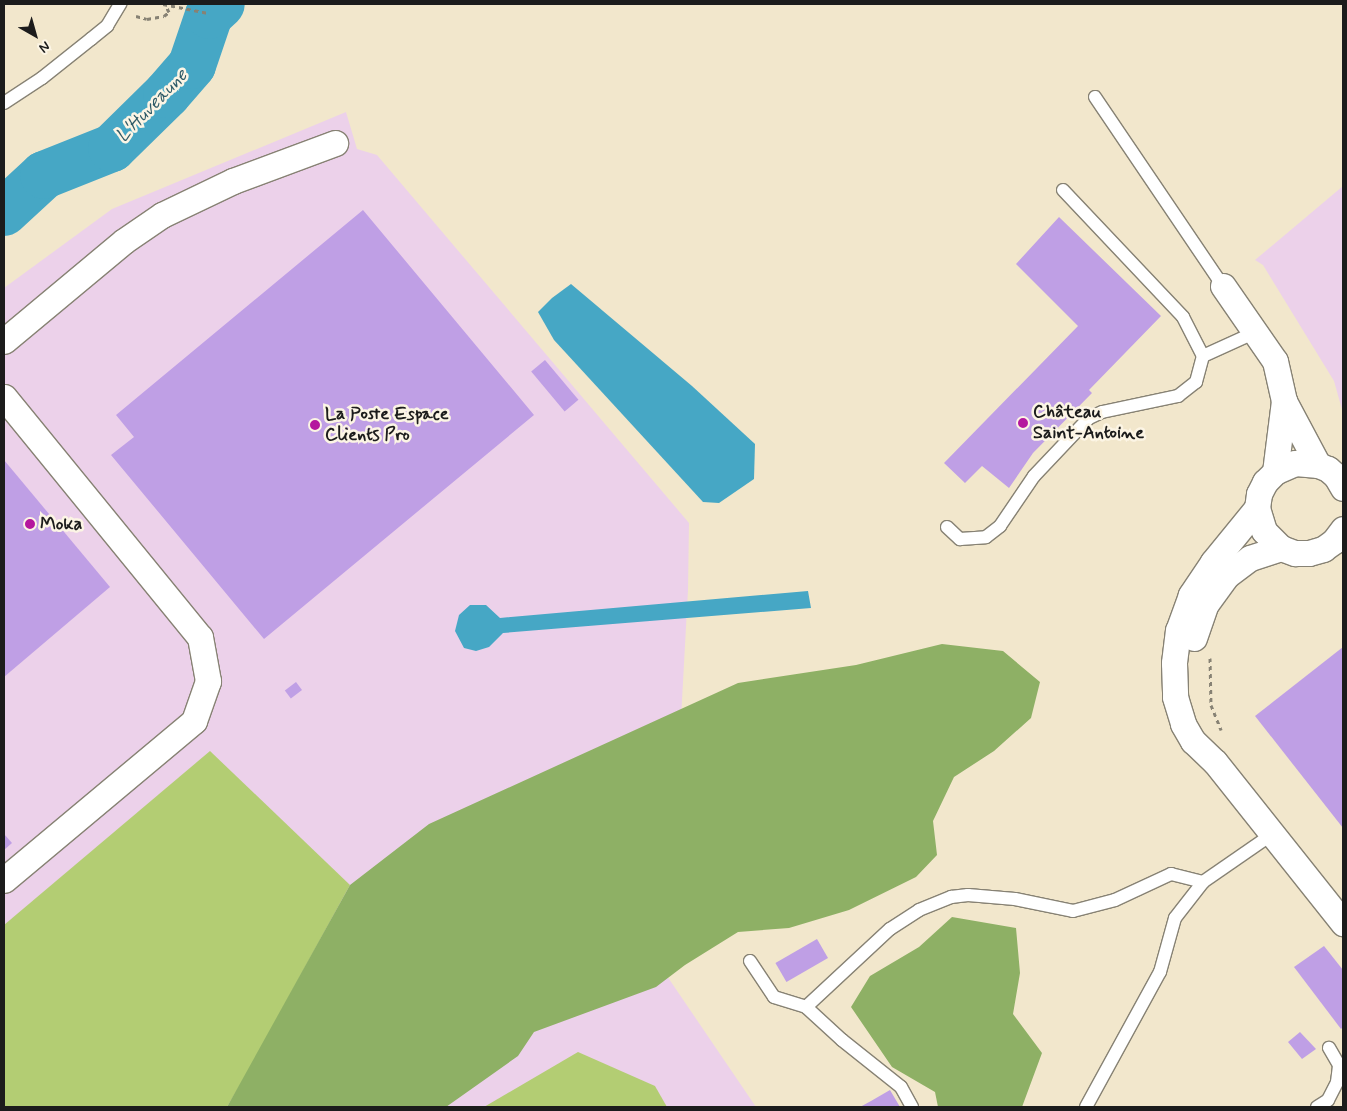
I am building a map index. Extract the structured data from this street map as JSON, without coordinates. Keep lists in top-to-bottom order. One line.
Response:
{"water":["L'Huveaune"],"places":["Château Saint-Antoine","La Poste Espace Clients Pro","Moka"],"north":"bottom right"}
